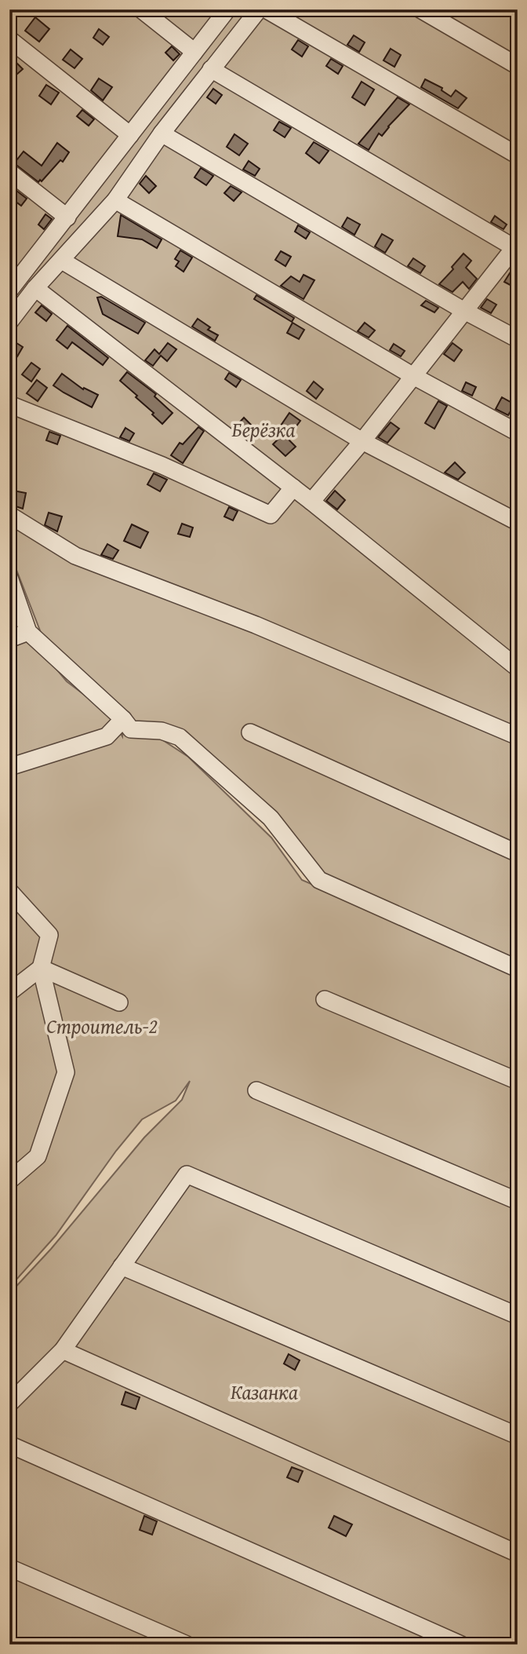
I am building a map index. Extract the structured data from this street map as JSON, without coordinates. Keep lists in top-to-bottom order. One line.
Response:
{"parks":["Берёзка","Строитель-2","Казанка"]}
